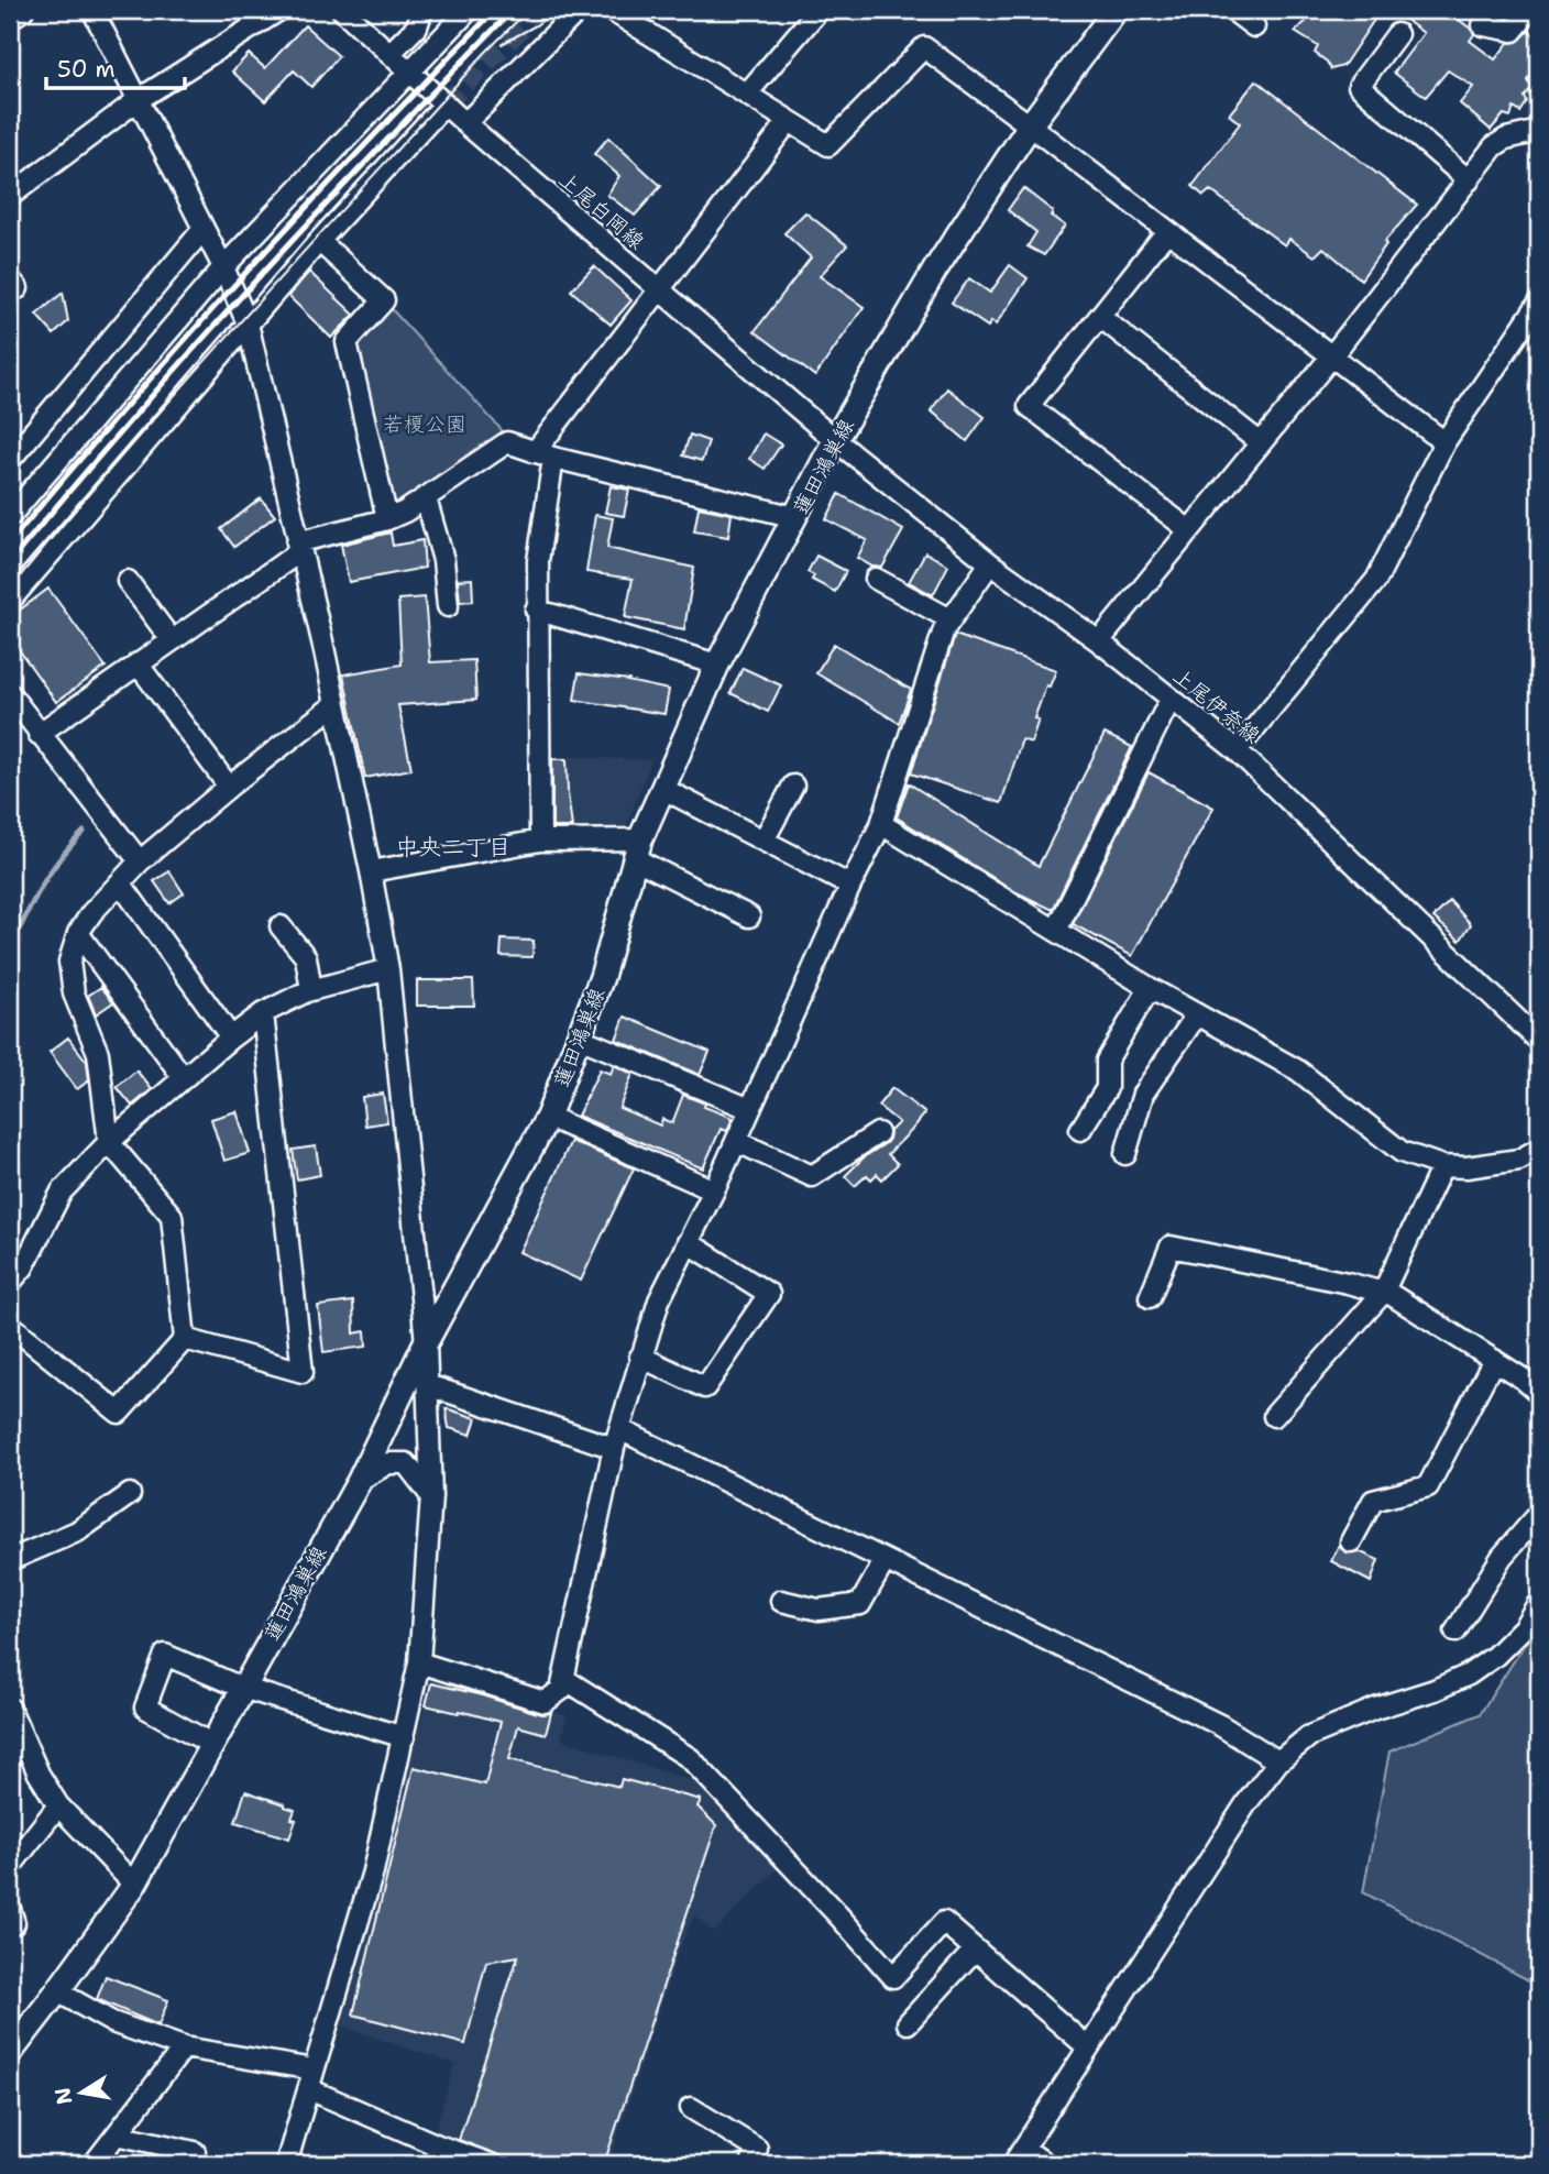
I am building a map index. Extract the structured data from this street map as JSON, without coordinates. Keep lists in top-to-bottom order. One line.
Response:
{"streets":{"main road":["蓮田鴻巣線"],"street":["上尾白岡線","上尾伊奈線"]},"crossings":[["上尾白岡線","蓮田鴻巣線"],["上尾白岡線","上尾伊奈線"],["蓮田鴻巣線","上尾伊奈線"]],"districts":["中央二丁目"],"parks":["若榎公園"],"scale_bar":"50 m","north":"left"}
